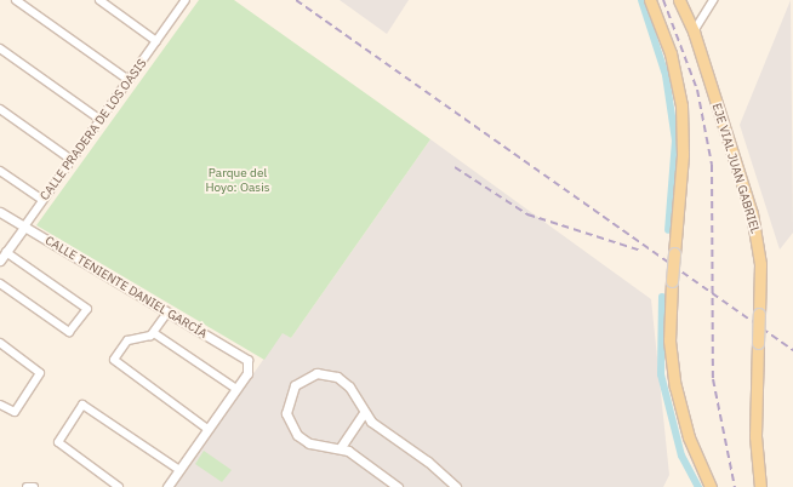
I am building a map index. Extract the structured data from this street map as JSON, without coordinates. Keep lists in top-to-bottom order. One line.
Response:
{"streets":{"main road":["EJE VIAL JUAN GABRIEL"],"street":["CALLE PRADERA DE LOS OASIS","CALLE TENIENTE DANIEL GARCÍA"]},"crossings":[["CALLE PRADERA DE LOS OASIS","CALLE TENIENTE DANIEL GARCÍA"]],"parks":["Parque del Hoyo: Oasis"]}
